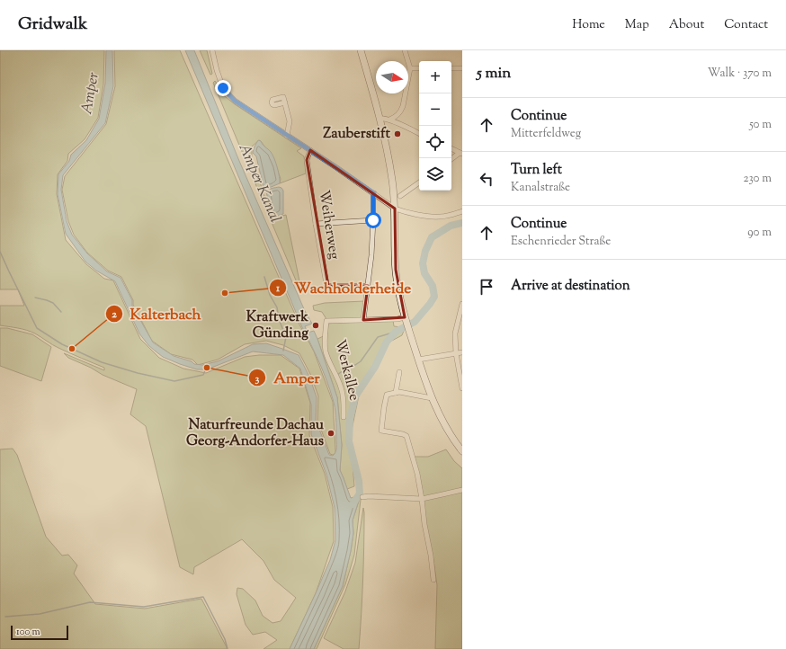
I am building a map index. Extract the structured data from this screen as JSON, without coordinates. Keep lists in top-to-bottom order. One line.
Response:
{"streets":{"street":["Weiherweg","Werkallee"]},"water":["Amper","Amper Kanal"],"places":["Zauberstift","Wachholderheide","Kraftwerk Günding","Kalterbach","Amper","Naturfreunde Dachau Georg-Andorfer-Haus"],"scale_bar":"100 m","north":"right","page":{"header":"Gridwalk","nav":["Home","Map","About","Contact"],"heading":["5 min","Walk · 370 m"],"map_buttons":["+","−"],"list":[["Continue","Mitterfeldweg","50 m"],["Turn left","Kanalstraße","230 m"],["Continue","Eschenrieder Straße","90 m"],"Arrive at destination"],"scale":"100 m"}}
